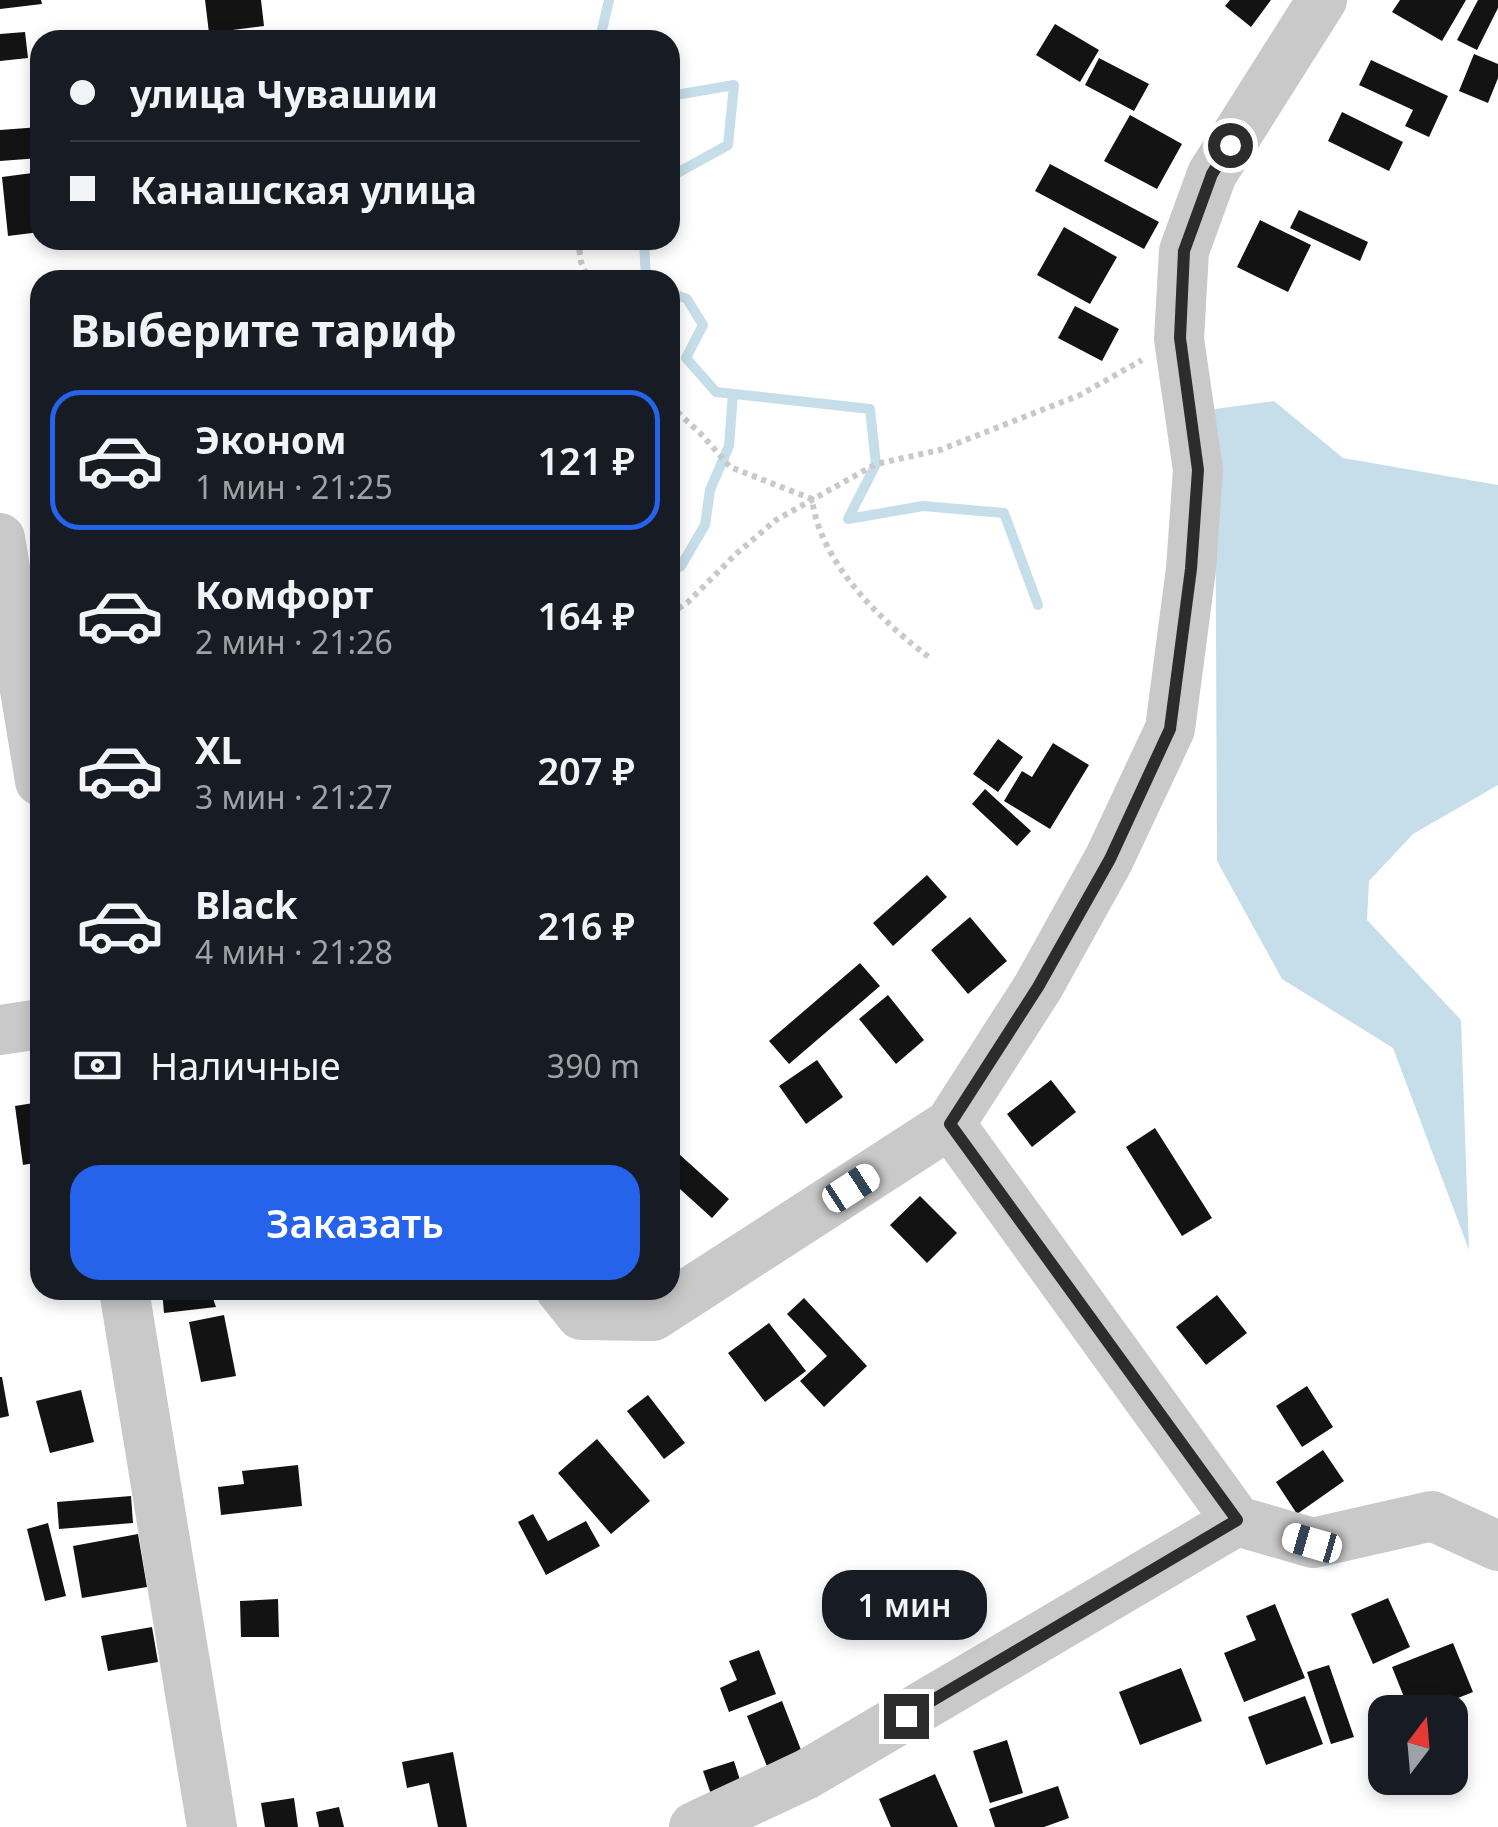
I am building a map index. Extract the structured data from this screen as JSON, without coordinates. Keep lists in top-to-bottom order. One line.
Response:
{"north":"top","page":{"banner":["улица Чувашии","Канашская улица"],"heading":"Выберите тариф","list":[{"name":"Эконом","note":"1 мин · 21:25","value":"121 ₽"},{"name":"Комфорт","note":"2 мин · 21:26","value":"164 ₽"},{"name":"XL","note":"3 мин · 21:27","value":"207 ₽"},{"name":"Black","note":"4 мин · 21:28","value":"216 ₽"}],"pay":["Наличные","390 m"],"buttons":"Заказать","bubble":"1 мин"}}
